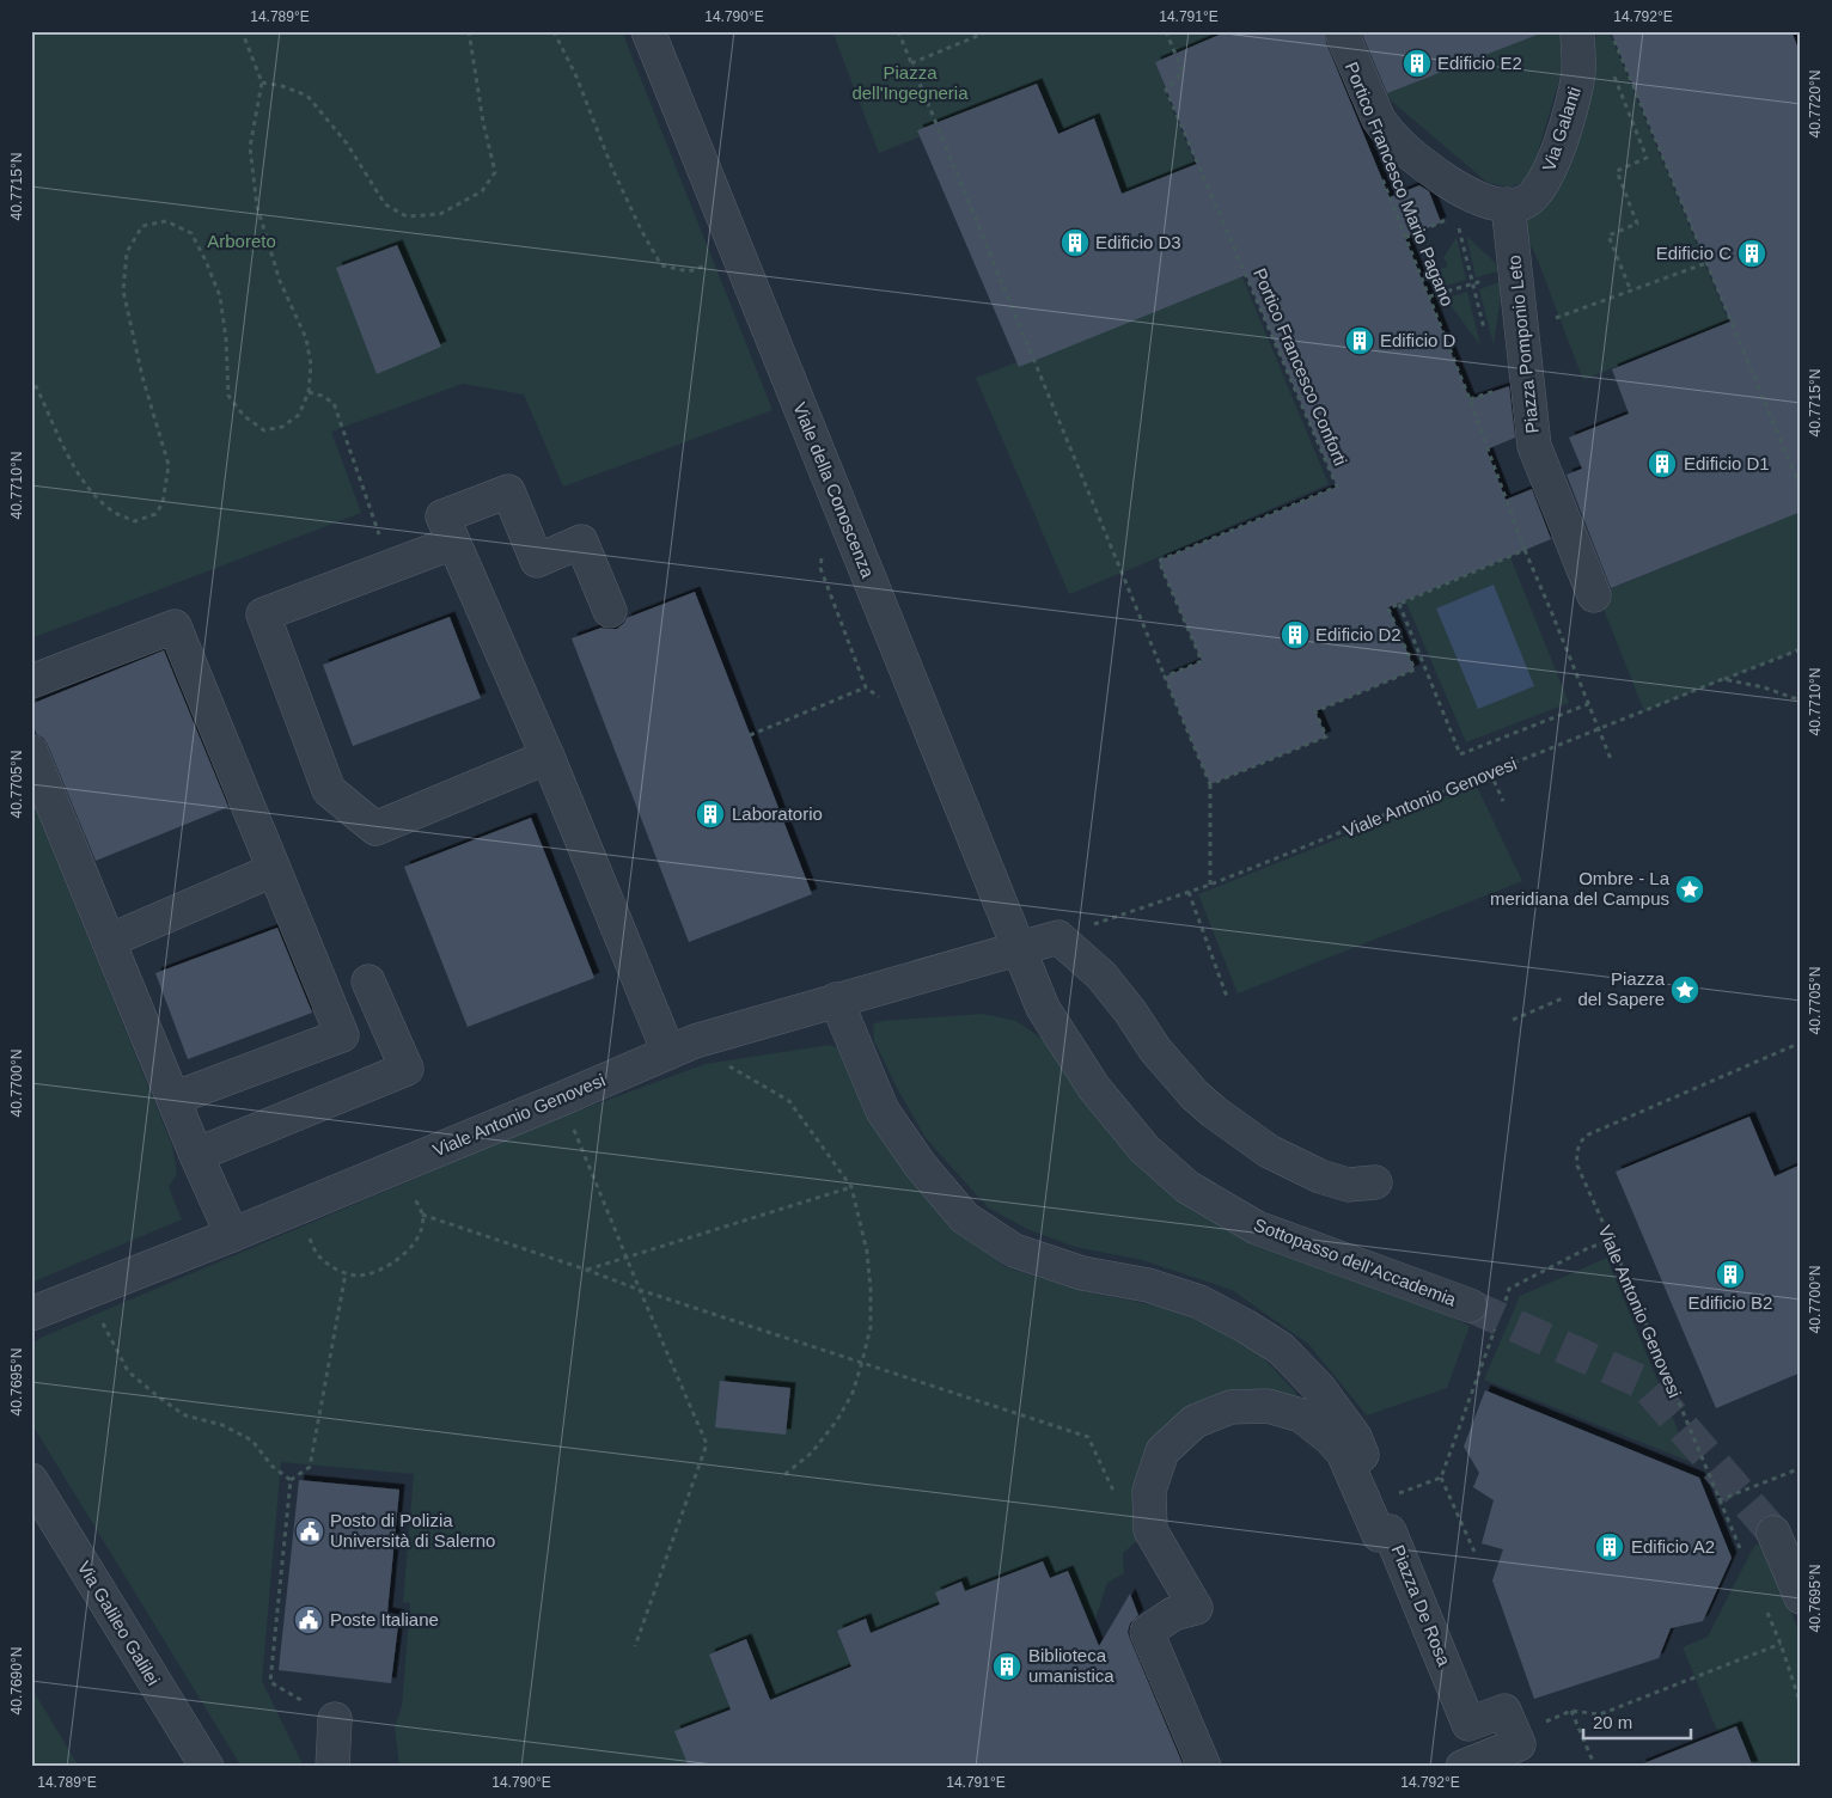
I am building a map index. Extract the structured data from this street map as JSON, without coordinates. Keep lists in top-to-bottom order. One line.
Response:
{"streets":{"street":["Via Galanti","Piazza Pomponio Leto","Viale della Conoscenza","Viale Antonio Genovesi","Sottopasso dell'Accademia","Piazza De Rosa","Via Galileo Galilei"],"path":["Portico Francesco Mario Pagano","Portico Francesco Conforti"]},"crossings":[["Via Galanti","Piazza Pomponio Leto"],["Portico Francesco Mario Pagano","Viale Antonio Genovesi"],["Viale della Conoscenza","Viale Antonio Genovesi"],["Viale della Conoscenza","Sottopasso dell'Accademia"],["Viale Antonio Genovesi","Sottopasso dell'Accademia"]],"parks":["Piazza dell'Ingegneria","Arboreto"],"places":{"building":["Edificio E2","Edificio D3","Edificio C","Edificio D","Edificio D1","Edificio D2","Laboratorio","Edificio B2","Edificio A2","Biblioteca umanistica"],"place":["Ombre - La meridiana del Campus","Piazza del Sapere"],"public building":["Posto di Polizia Università di Salerno","Poste Italiane"]},"scale_bar":"20 m","coordinates":["14.789°E","14.790°E","14.791°E","14.792°E","40.7720°N","40.7715°N","40.7710°N","40.7705°N","40.7700°N","40.7695°N","40.7690°N"]}
